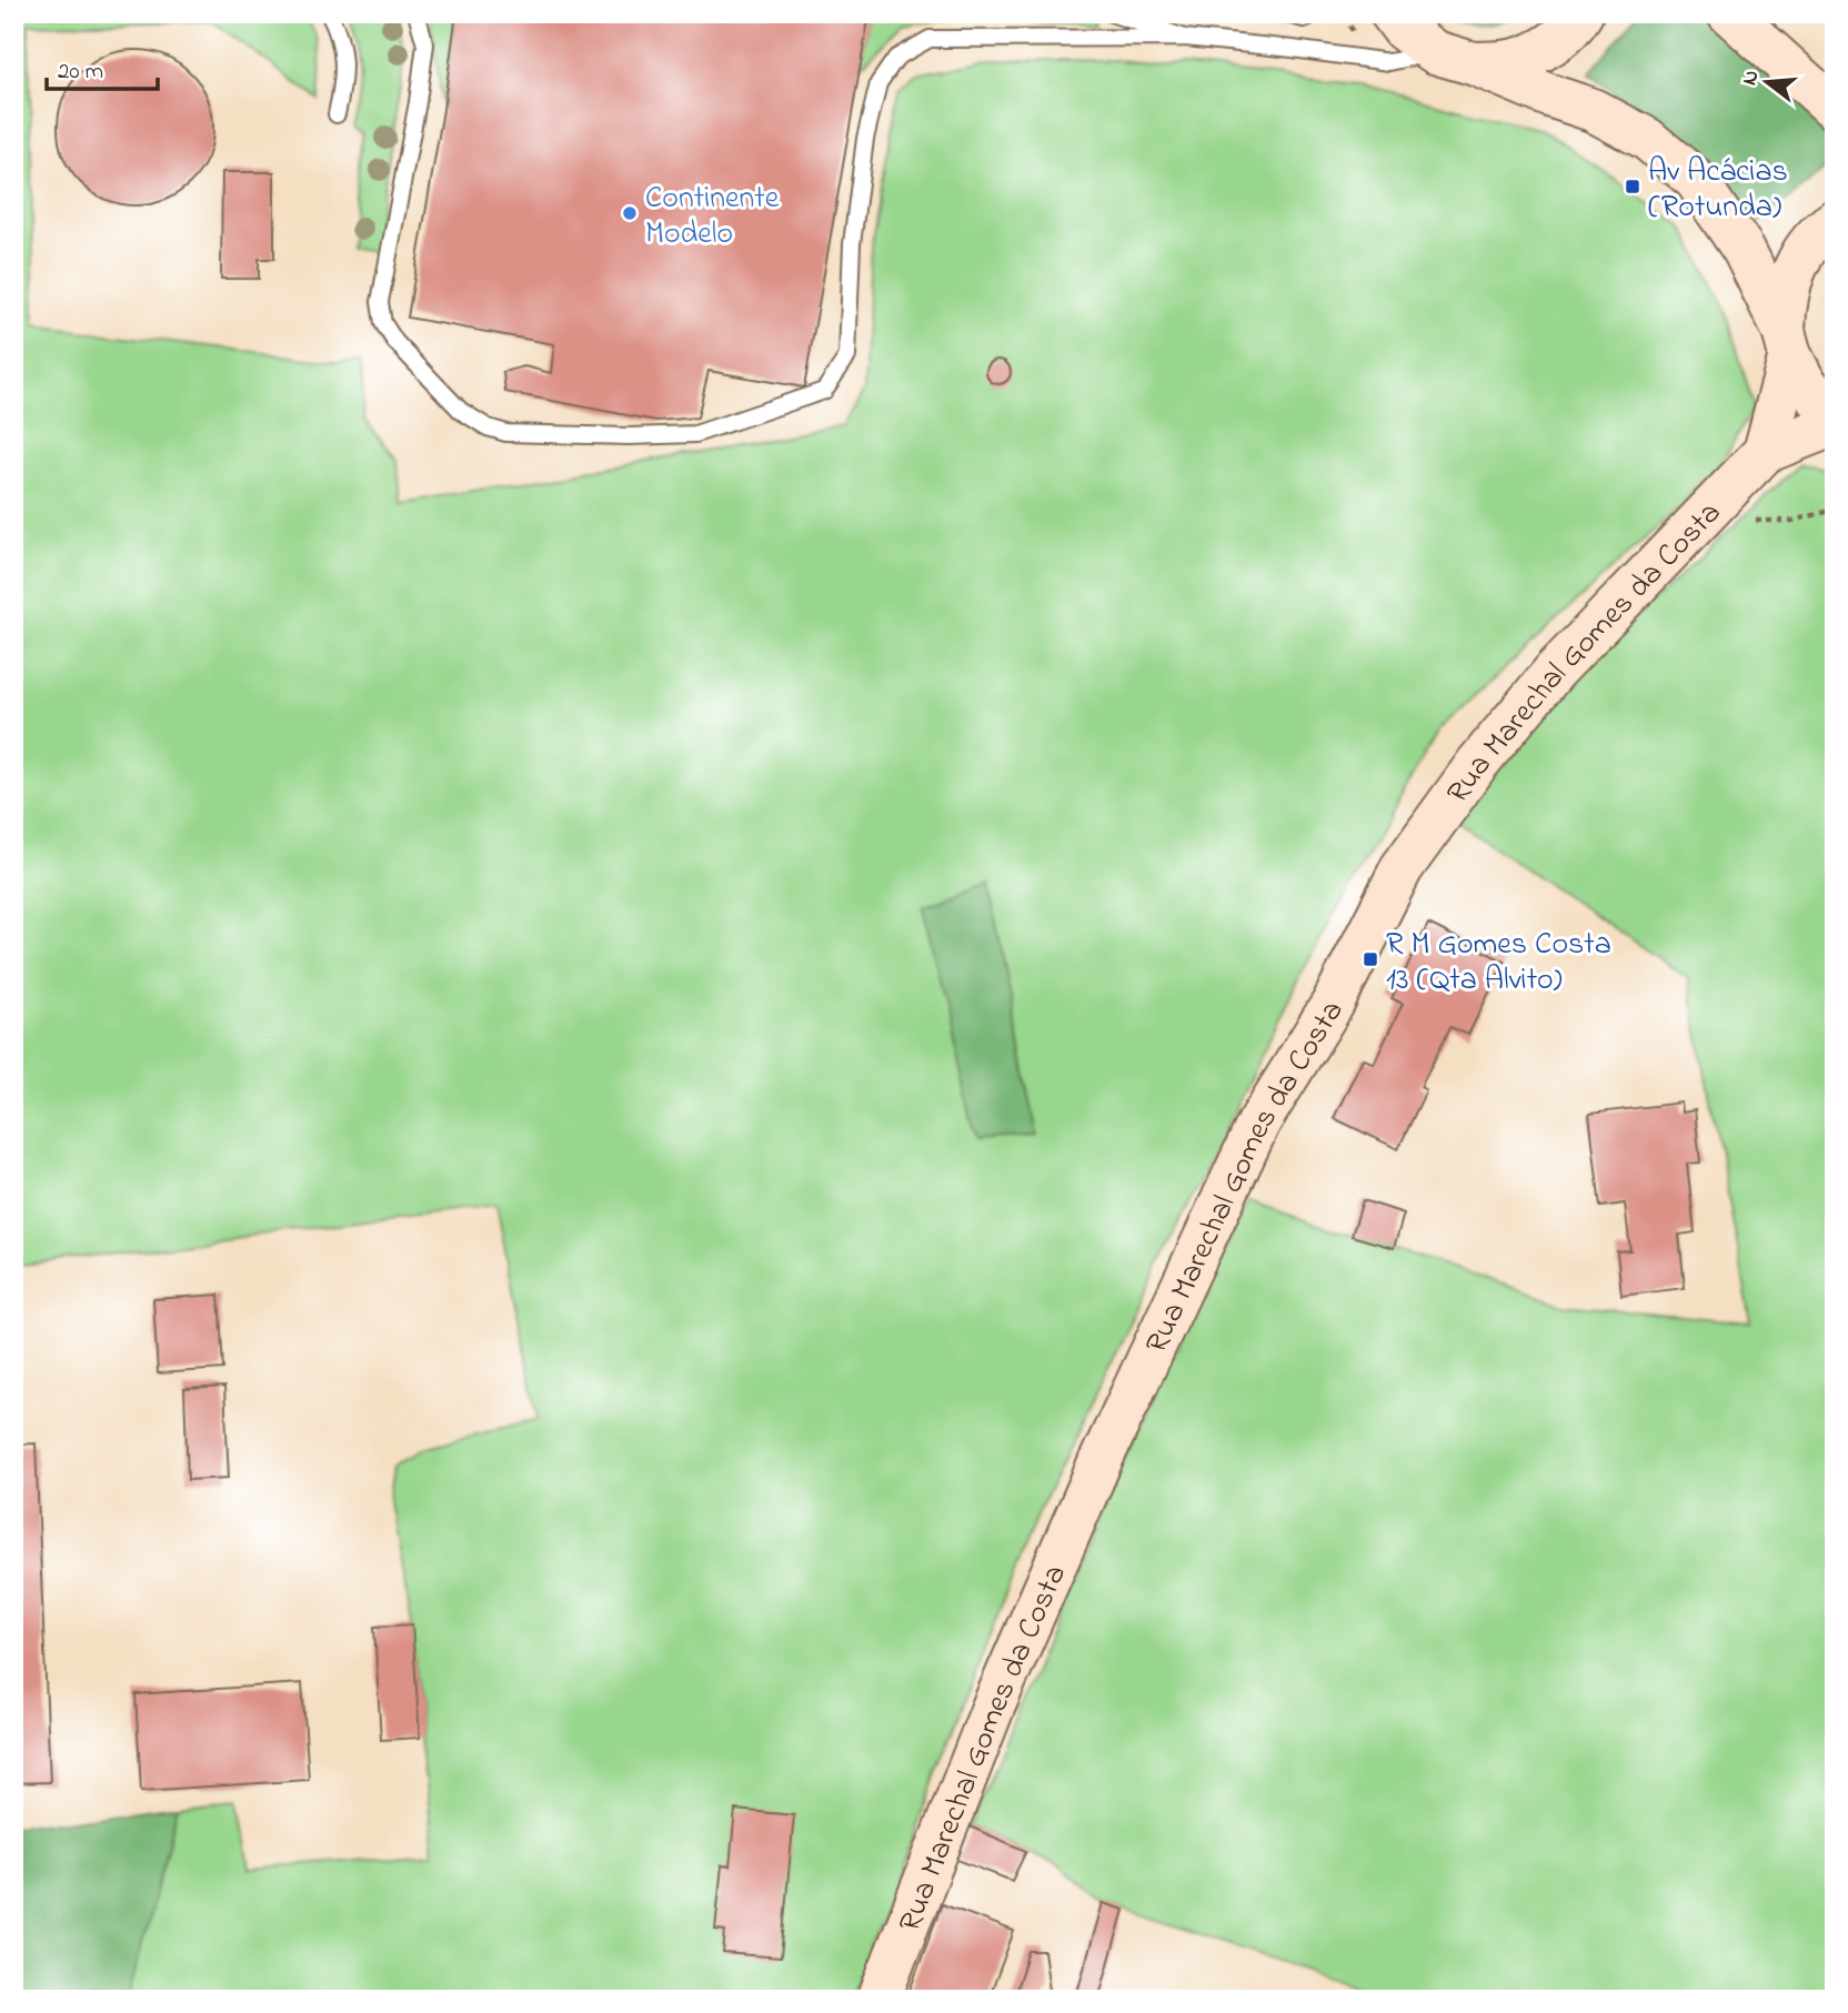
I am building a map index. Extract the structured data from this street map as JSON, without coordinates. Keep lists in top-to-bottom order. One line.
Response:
{"streets":{"main road":["Rua Marechal Gomes da Costa"]},"places":{"transit":["Av Acácias (Rotunda)","R M Gomes Costa 13 (Qta Alvito)"],"other":["Continente Modelo"]},"scale_bar":"20 m","north":"left"}
